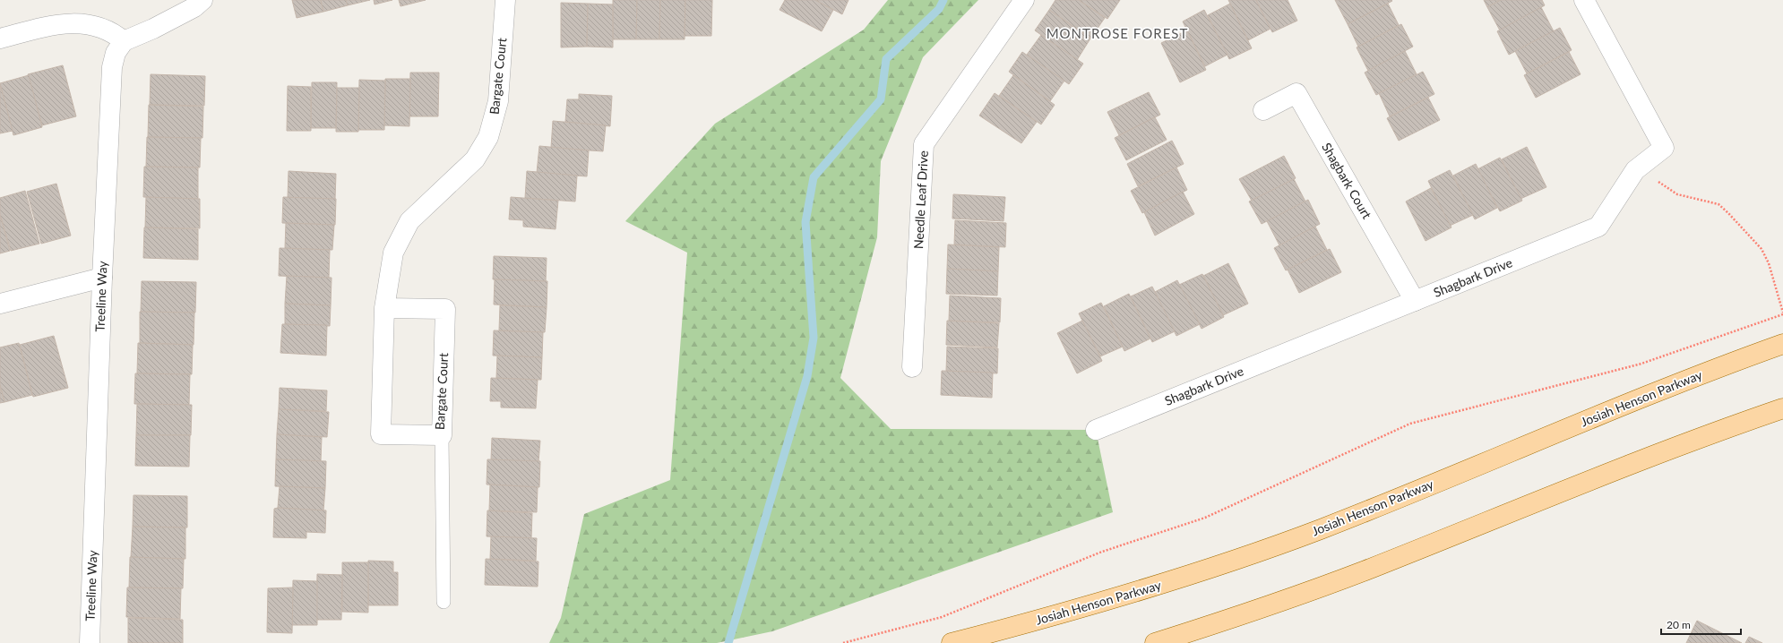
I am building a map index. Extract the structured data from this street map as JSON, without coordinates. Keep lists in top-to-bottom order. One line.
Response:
{"streets":{"main road":["Josiah Henson Parkway"],"street":["Bargate Court","Shagbark Court","Needle Leaf Drive","Shagbark Drive","Treeline Way"]},"crossings":[["Shagbark Court","Shagbark Drive"]],"districts":["MONTROSE FOREST"],"scale_bar":"20 m"}
